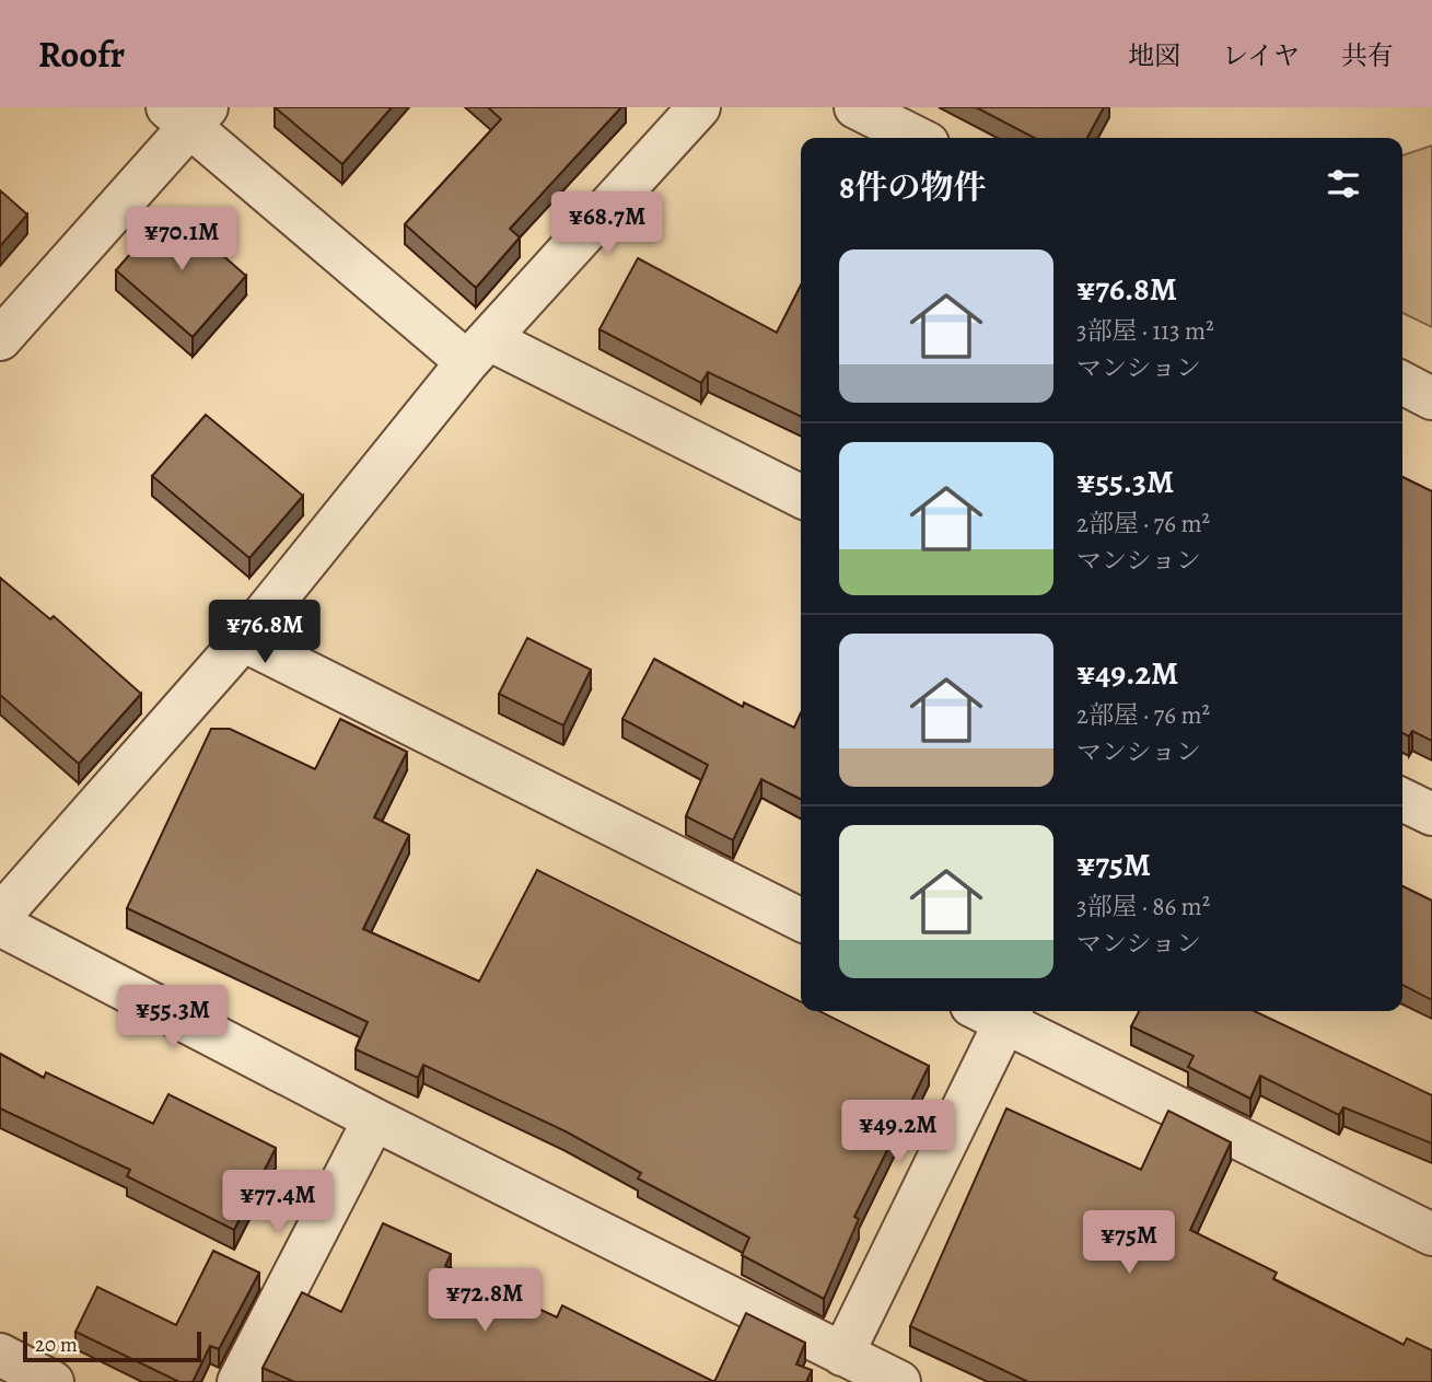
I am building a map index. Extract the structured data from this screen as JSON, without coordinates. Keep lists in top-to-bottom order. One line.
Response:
{"scale_bar":"20 m","page":{"header":"Roofr","nav":["地図","レイヤ","共有"],"heading":"8件の物件","price":["¥68.7M","¥70.1M","¥76.8M","¥55.3M","¥49.2M","¥77.4M","¥75M","¥72.8M"],"list":[{"name":"¥76.8M","note":"3部屋 · 113 m² · マンション"},{"name":"¥55.3M","note":"2部屋 · 76 m² · マンション"},{"name":"¥49.2M","note":"2部屋 · 76 m² · マンション"},{"name":"¥75M","note":"3部屋 · 86 m² · マンション"}],"scale":"20 m"}}
